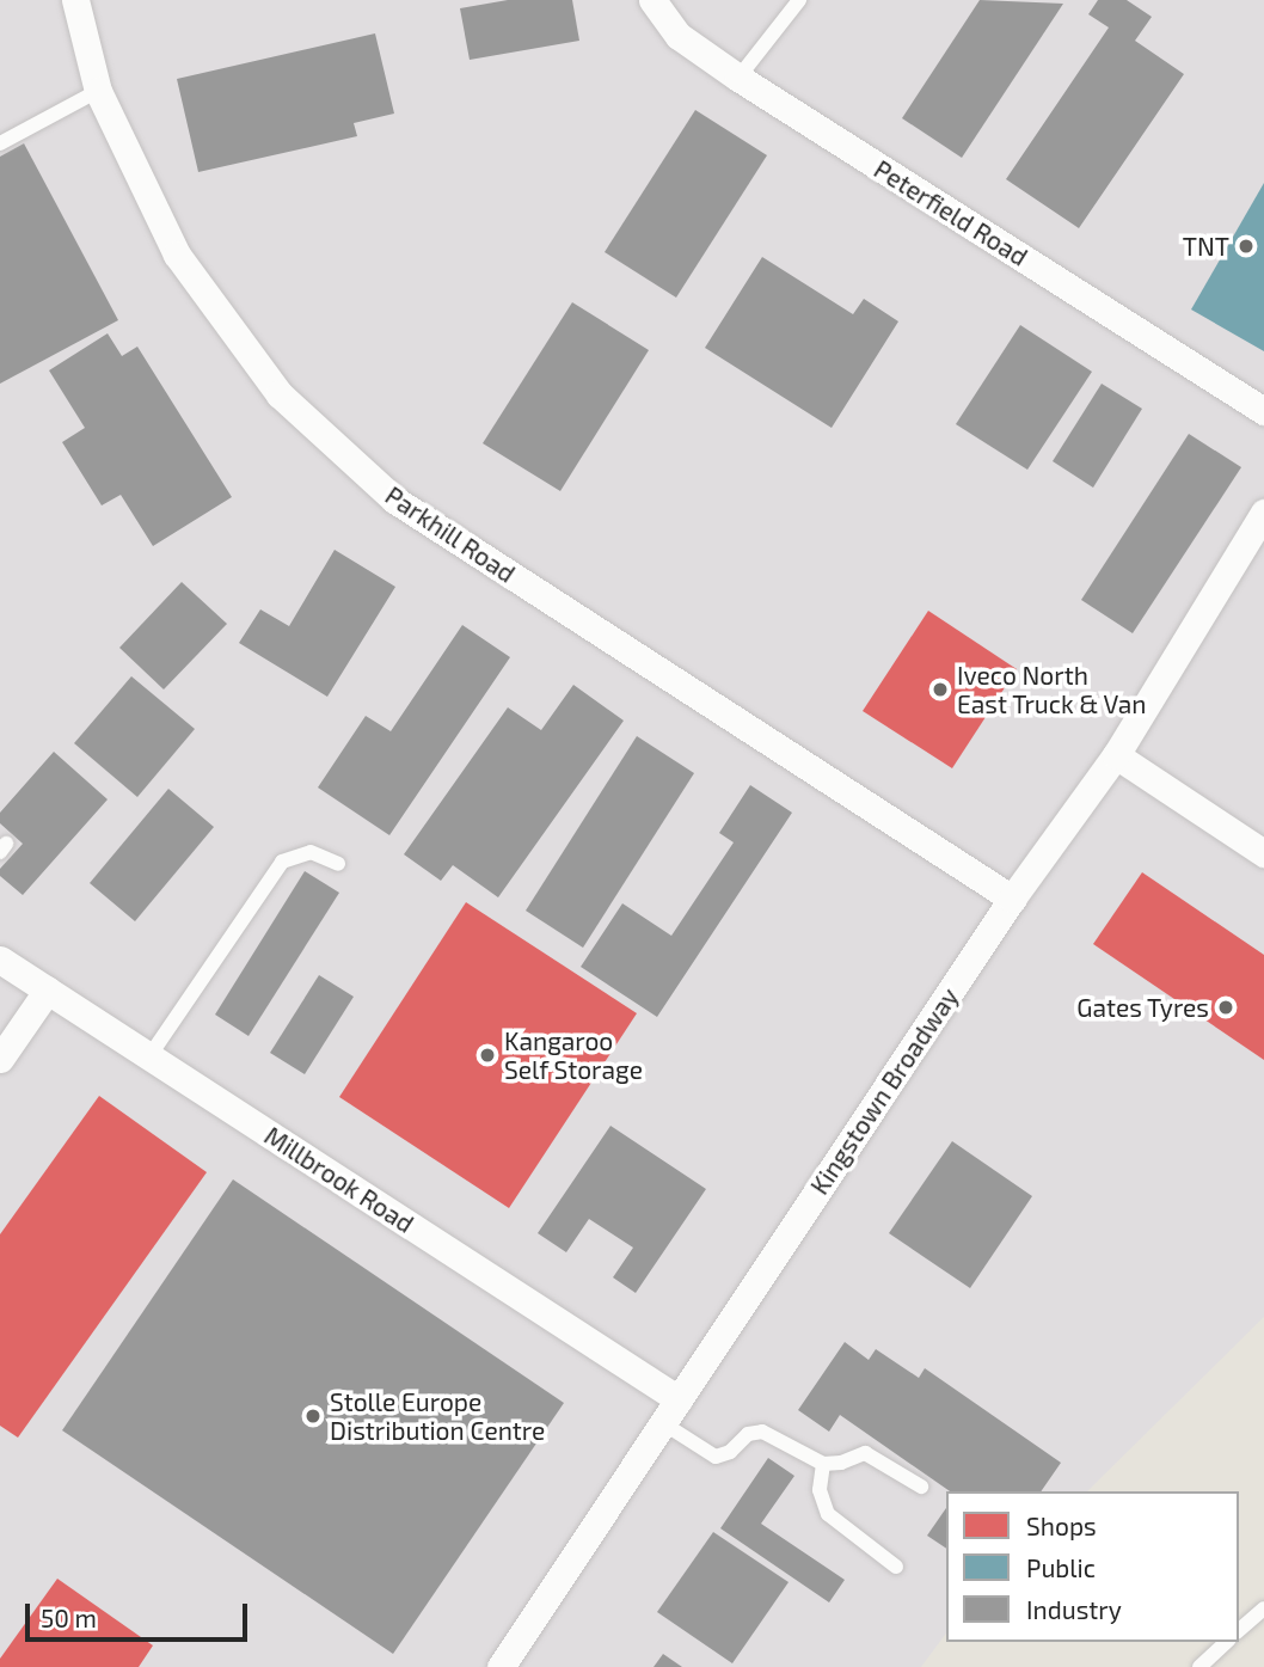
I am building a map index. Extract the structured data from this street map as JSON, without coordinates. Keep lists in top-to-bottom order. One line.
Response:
{"streets":{"street":["Peterfield Road","Parkhill Road","Kingstown Broadway","Millbrook Road"]},"crossings":[["Parkhill Road","Kingstown Broadway"],["Kingstown Broadway","Millbrook Road"]],"places":["TNT","Iveco North East Truck & Van","Gates Tyres","Kangaroo Self Storage","Stolle Europe Distribution Centre"],"legend":["Shops","Public","Industry"],"scale_bar":"50 m"}
